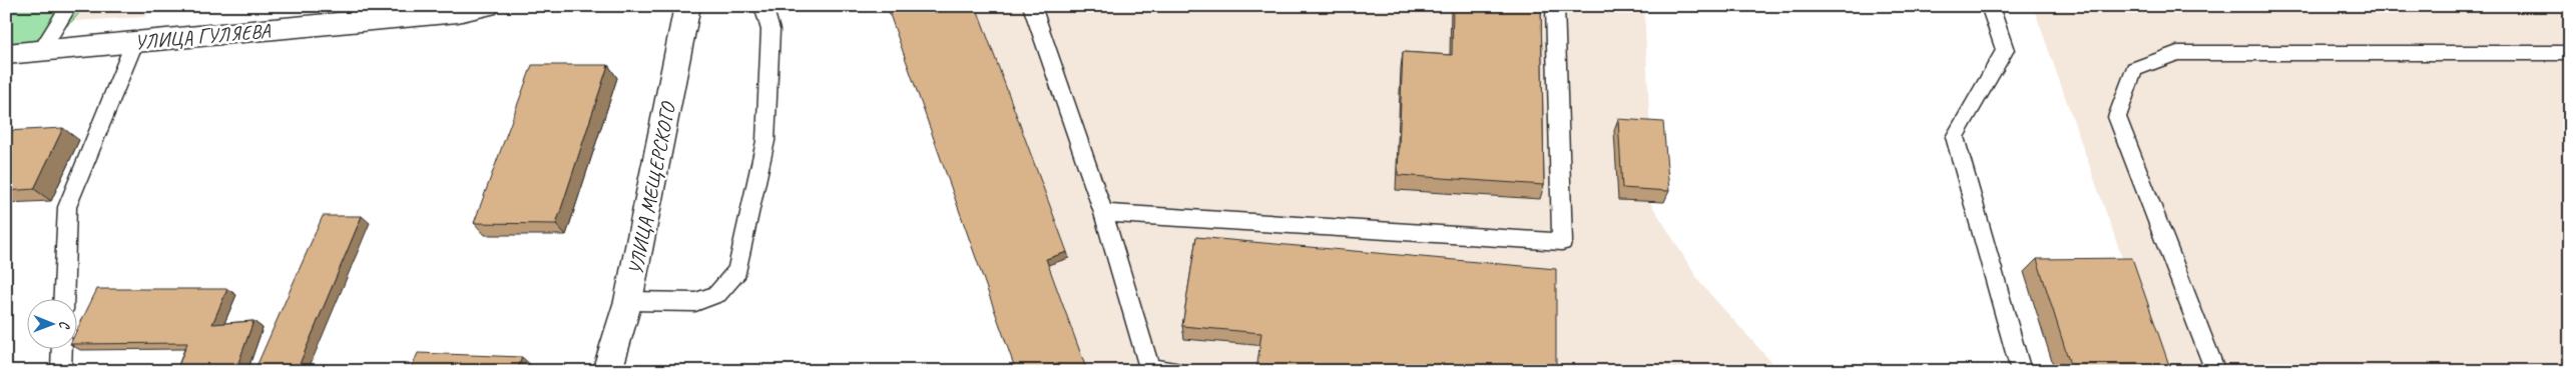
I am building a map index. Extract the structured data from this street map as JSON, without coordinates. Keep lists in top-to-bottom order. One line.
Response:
{"streets":{"street":["УЛИЦА ГУЛЯЕВА","УЛИЦА МЕЩЕРСКОГО"]},"north":"right"}
